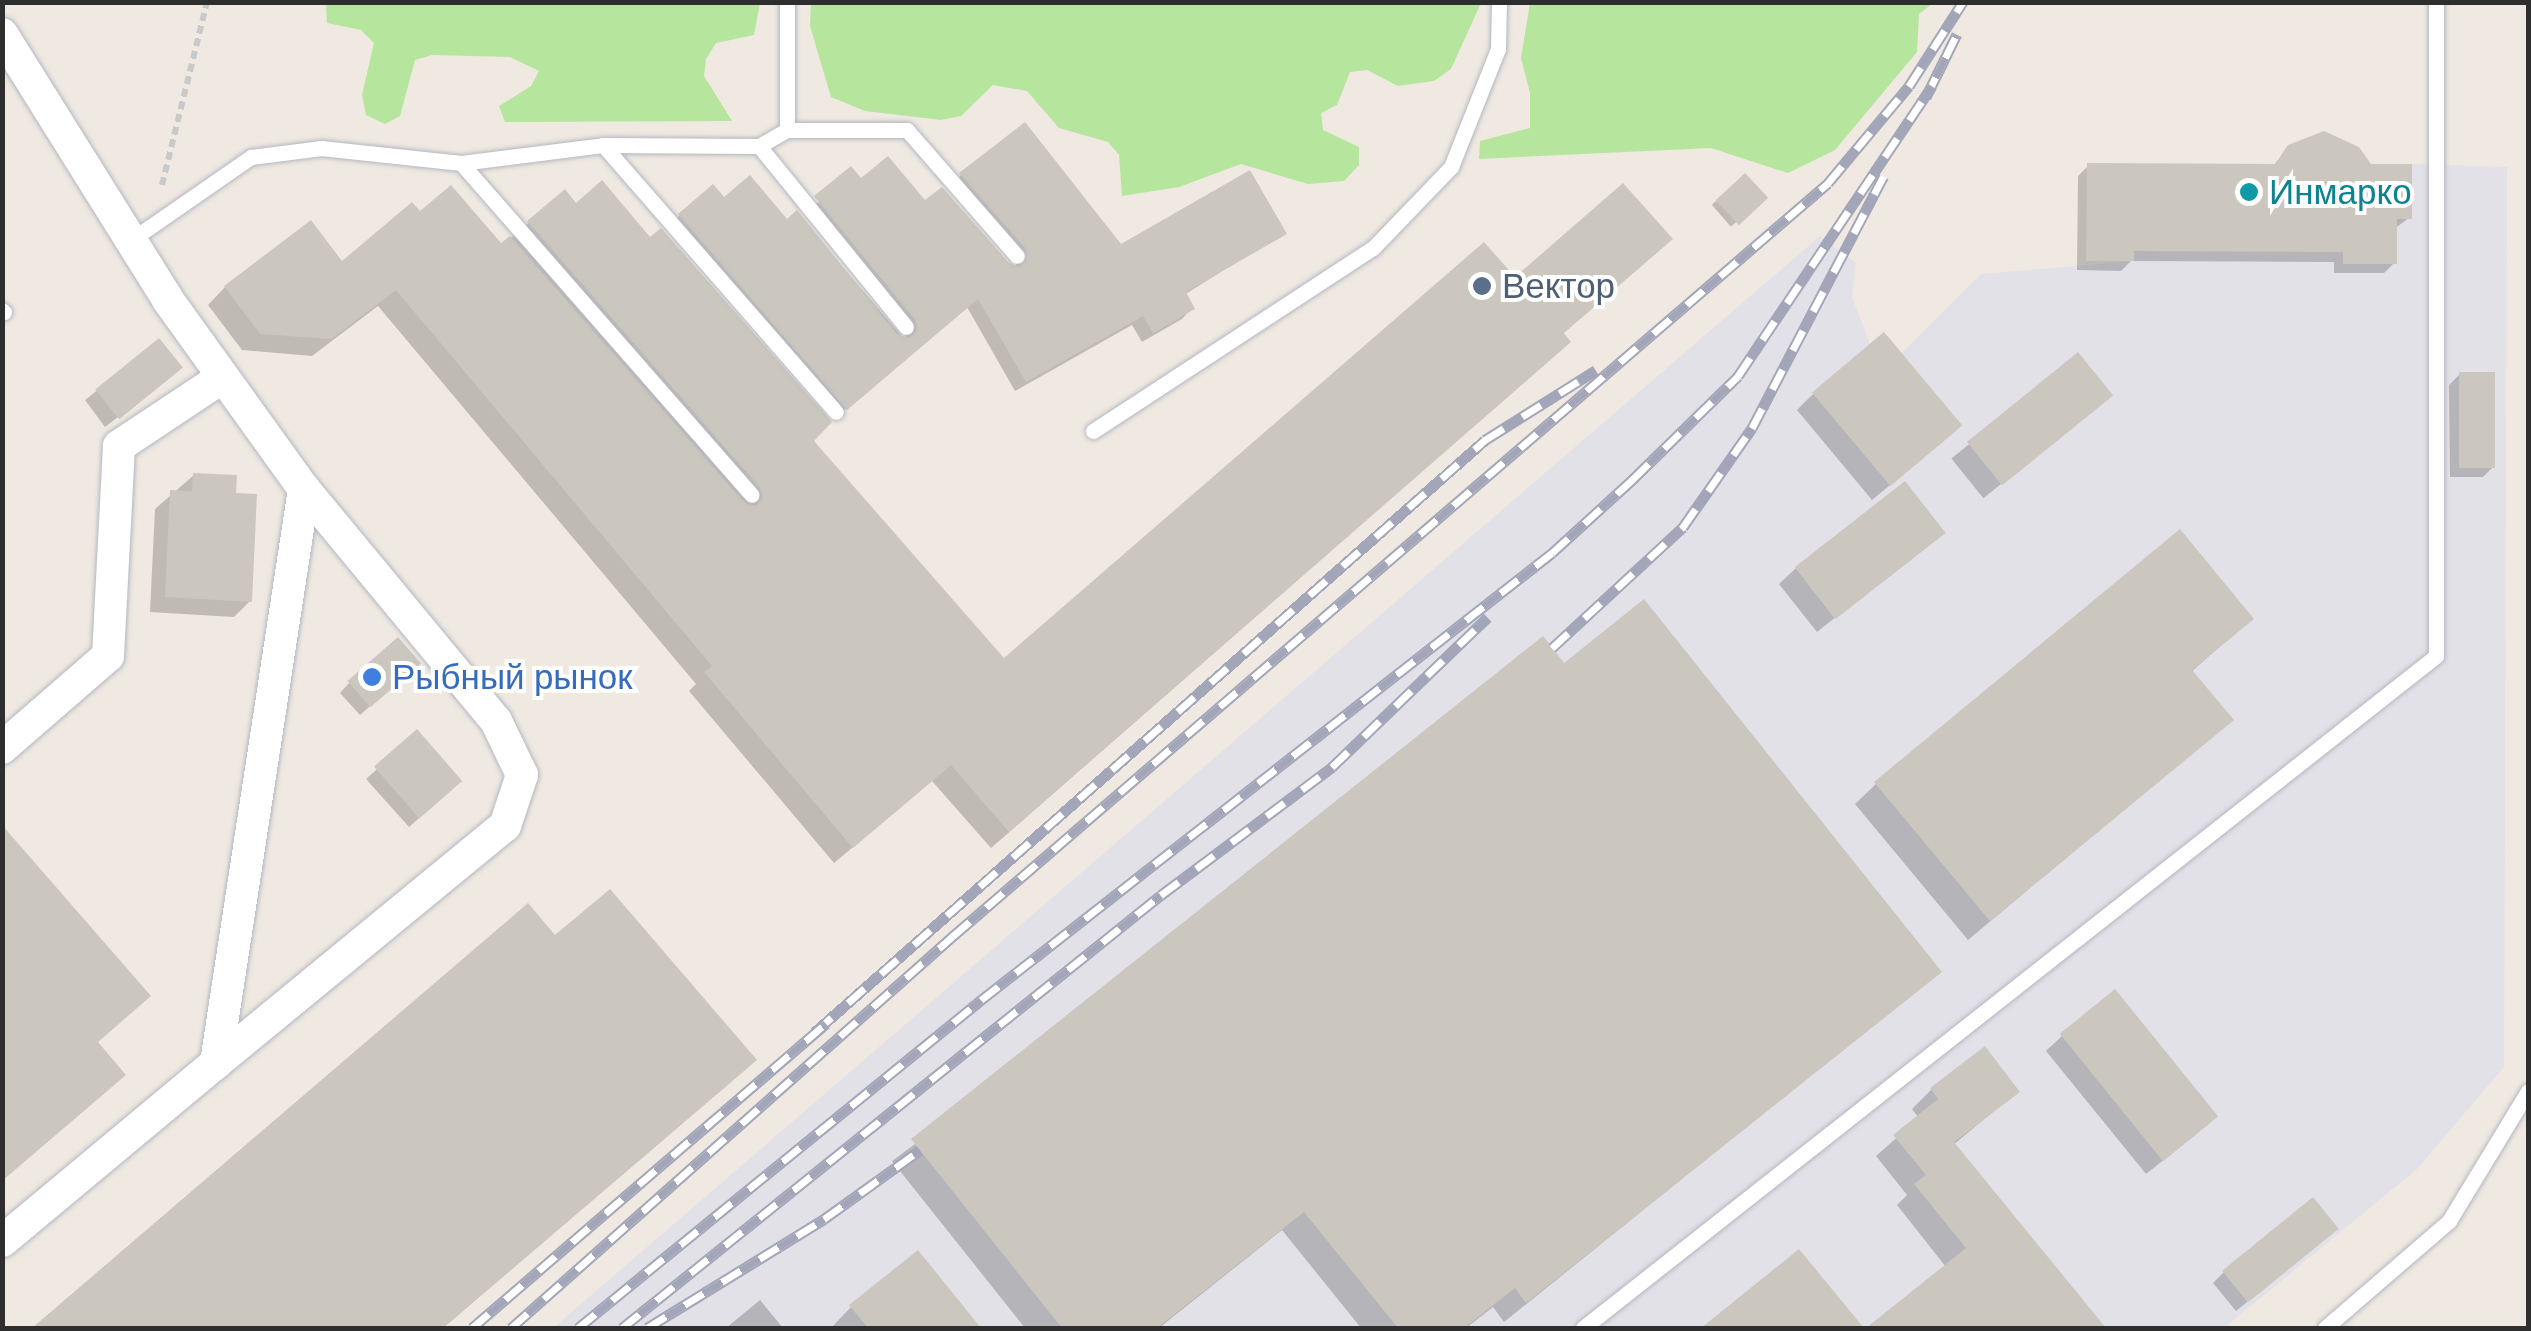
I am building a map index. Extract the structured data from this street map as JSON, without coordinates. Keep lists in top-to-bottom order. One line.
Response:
{"places":["Инмарко","Вектор","Рыбный рынок"]}
